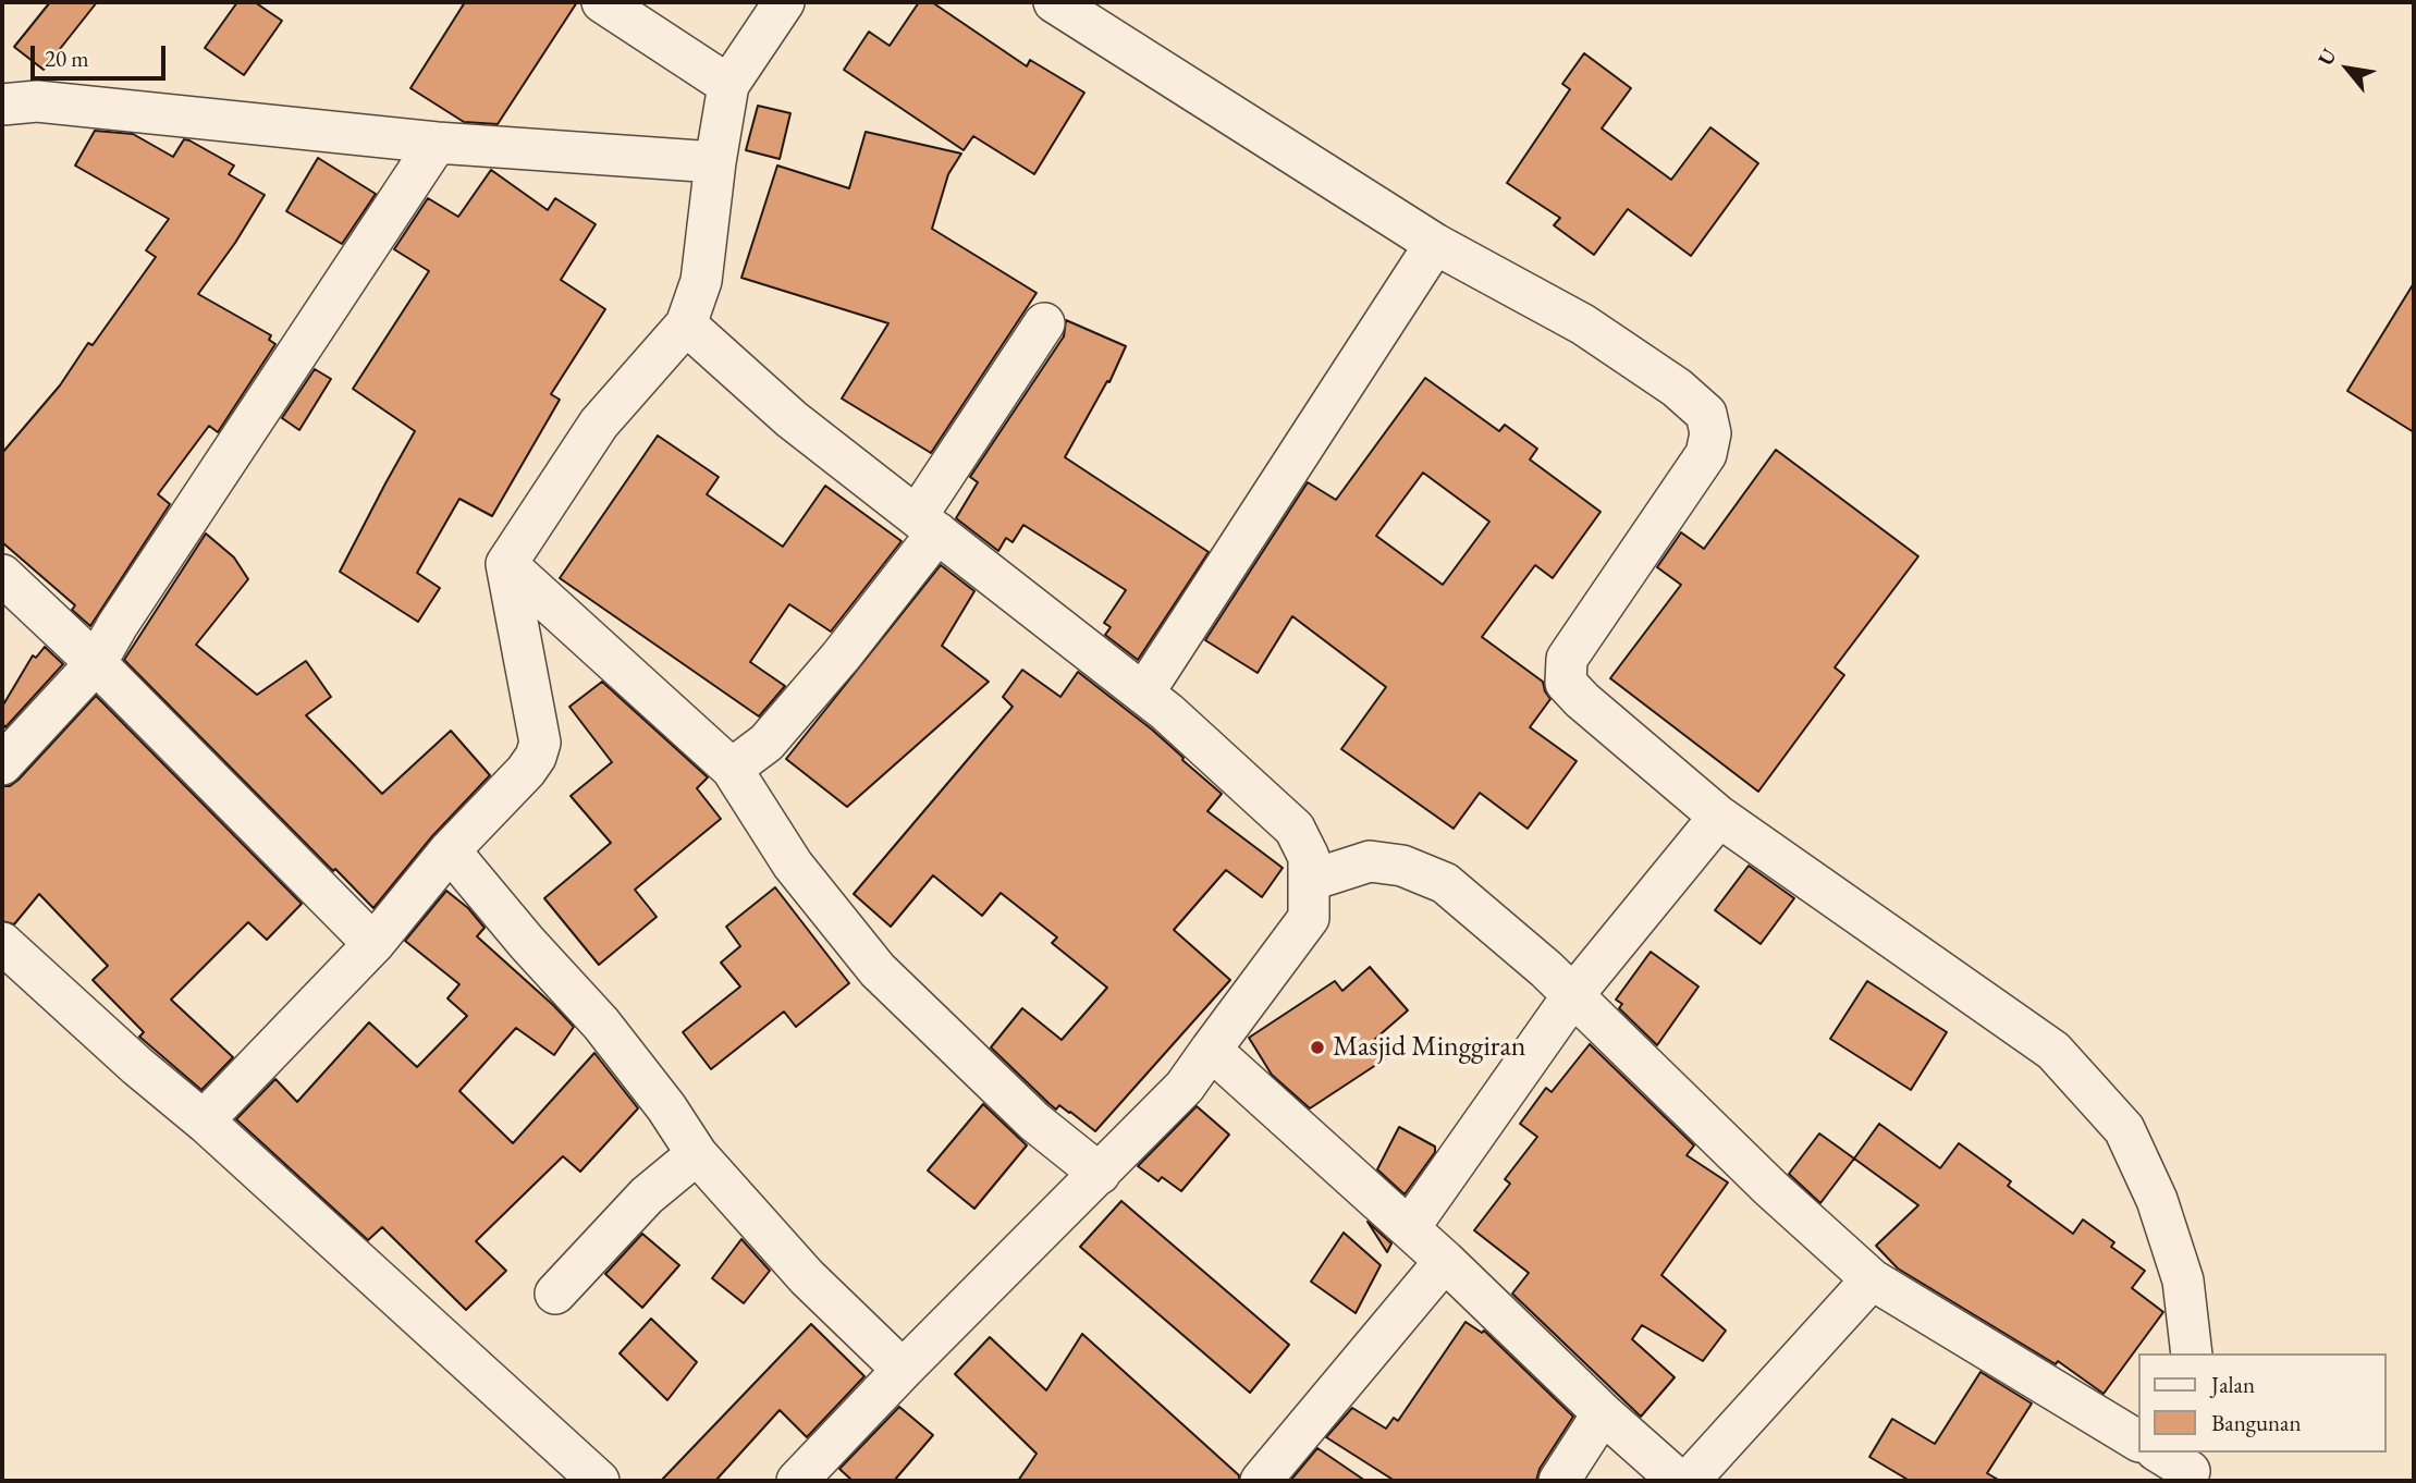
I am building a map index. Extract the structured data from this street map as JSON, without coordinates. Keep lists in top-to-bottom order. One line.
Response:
{"places":["Masjid Minggiran"],"legend":["Jalan","Bangunan"],"scale_bar":"20 m","north":"top left"}
